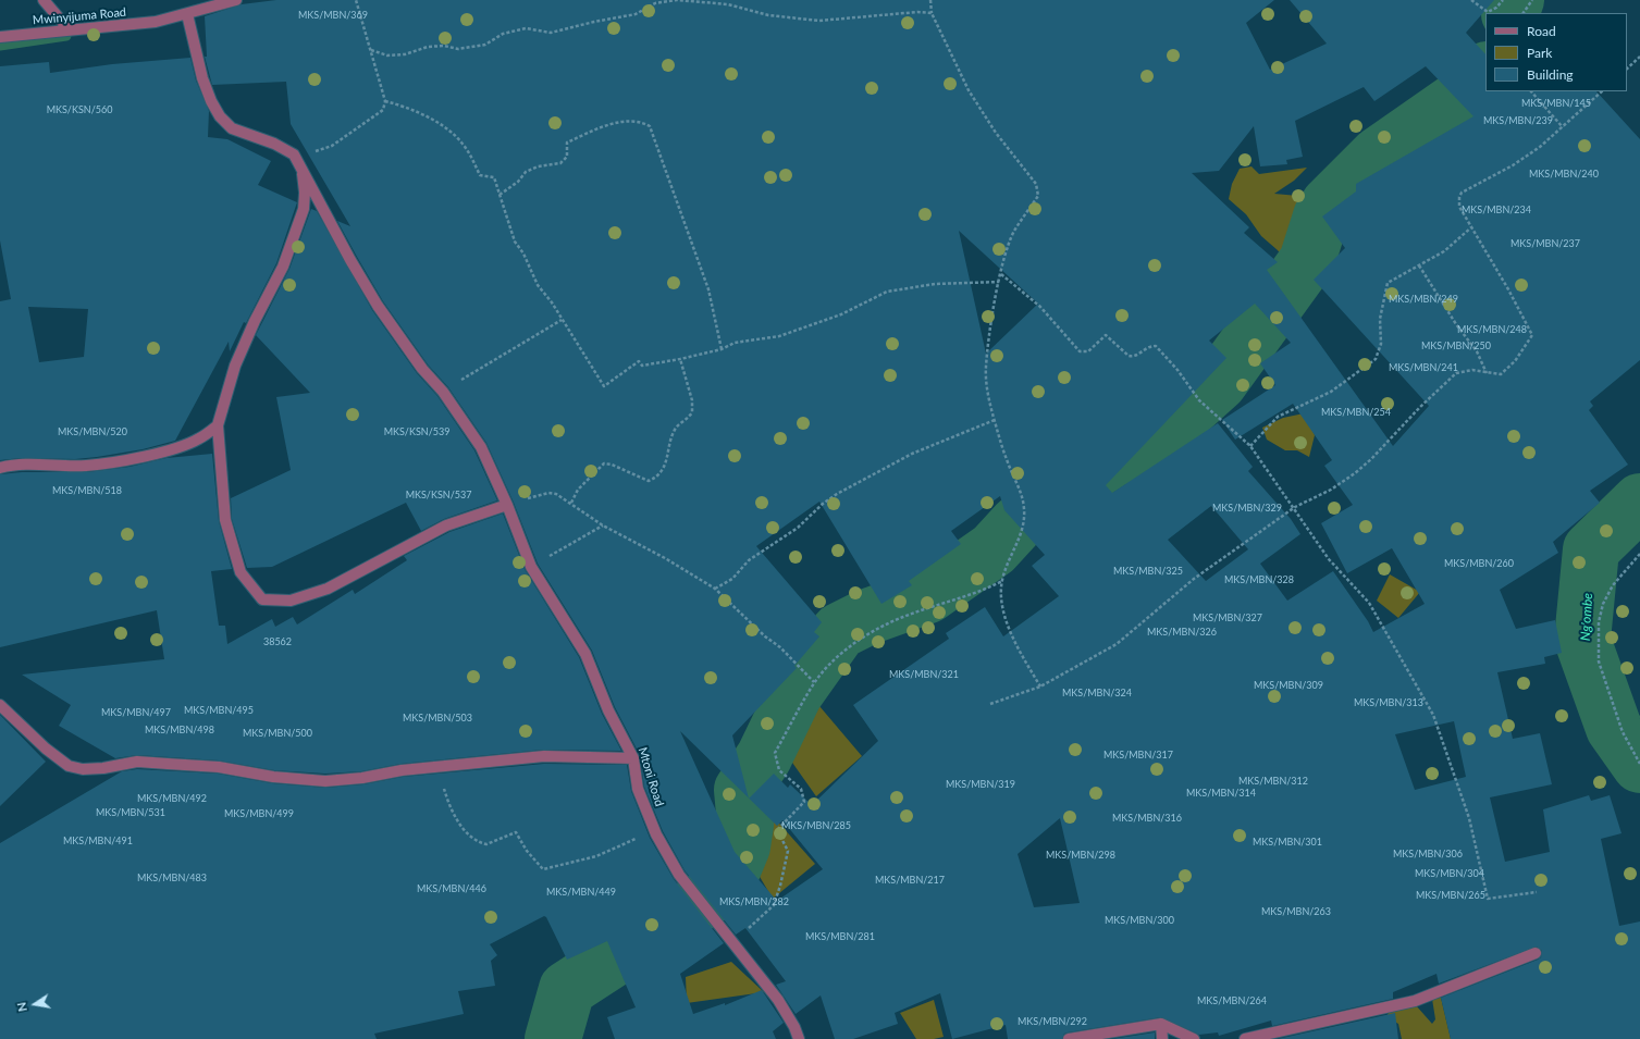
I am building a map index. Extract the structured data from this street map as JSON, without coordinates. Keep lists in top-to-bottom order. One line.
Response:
{"streets":{"street":["Mwinyijuma Road","Mtoni Road"]},"water":["Ng'ombe"],"house_numbers":["MKS/MBN/369","MKS/MBN/145","MKS/KSN/560","MKS/MBN/239","MKS/MBN/240","MKS/MBN/234","MKS/MBN/237","MKS/MBN/249","MKS/MBN/248","MKS/MBN/250","MKS/MBN/241","MKS/MBN/254","MKS/MBN/520","MKS/KSN/539","MKS/MBN/518","MKS/KSN/537","MKS/MBN/329","MKS/MBN/260","MKS/MBN/325","MKS/MBN/328","MKS/MBN/327","MKS/MBN/326","38562","MKS/MBN/321","MKS/MBN/309","MKS/MBN/324","MKS/MBN/313","MKS/MBN/495","MKS/MBN/497","MKS/MBN/503","MKS/MBN/498","MKS/MBN/500","MKS/MBN/317","MKS/MBN/312","MKS/MBN/319","MKS/MBN/314","MKS/MBN/492","MKS/MBN/531","MKS/MBN/499","MKS/MBN/316","MKS/MBN/285","MKS/MBN/491","MKS/MBN/301","MKS/MBN/306","MKS/MBN/298","MKS/MBN/304","MKS/MBN/483","MKS/MBN/217","MKS/MBN/446","MKS/MBN/449","MKS/MBN/265","MKS/MBN/282","MKS/MBN/263","MKS/MBN/300","MKS/MBN/281","MKS/MBN/264","MKS/MBN/292"],"legend":["Road","Park","Building"],"north":"left"}
